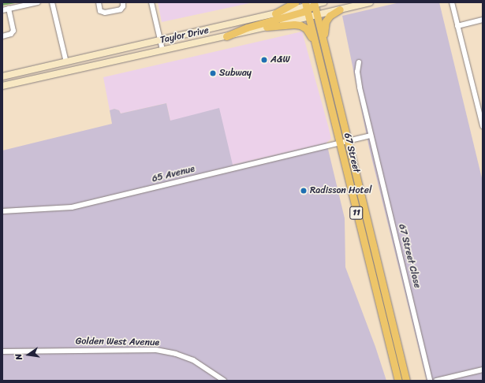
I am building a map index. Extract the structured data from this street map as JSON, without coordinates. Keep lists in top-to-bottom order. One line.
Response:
{"streets":{"main road":["Taylor Drive","67 Street","11"],"street":["65 Avenue","67 Street Close","Golden West Avenue"]},"crossings":[["Taylor Drive","67 Street"],["67 Street","65 Avenue"]],"places":["A&W","Subway","Radisson Hotel"],"north":"left"}
